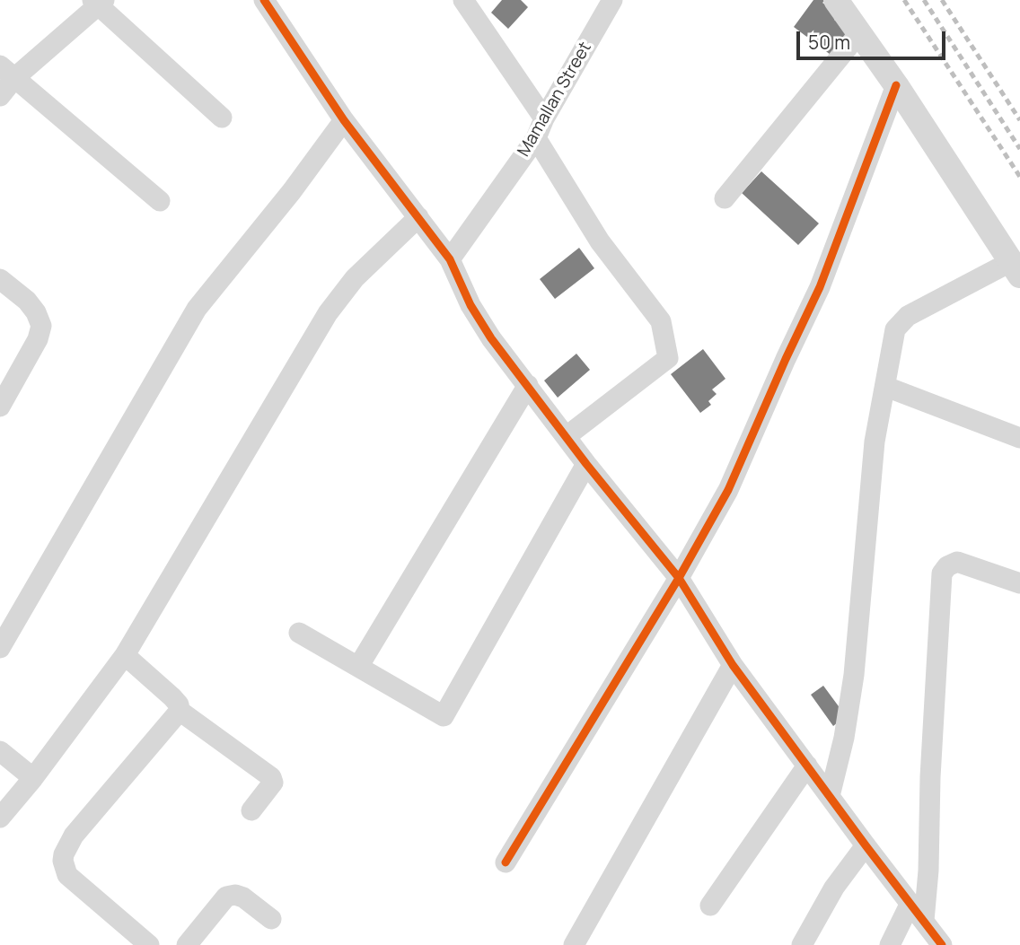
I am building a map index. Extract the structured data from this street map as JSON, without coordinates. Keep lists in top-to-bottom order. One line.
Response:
{"streets":{"street":["Mamallan Street"]},"scale_bar":"50 m"}
